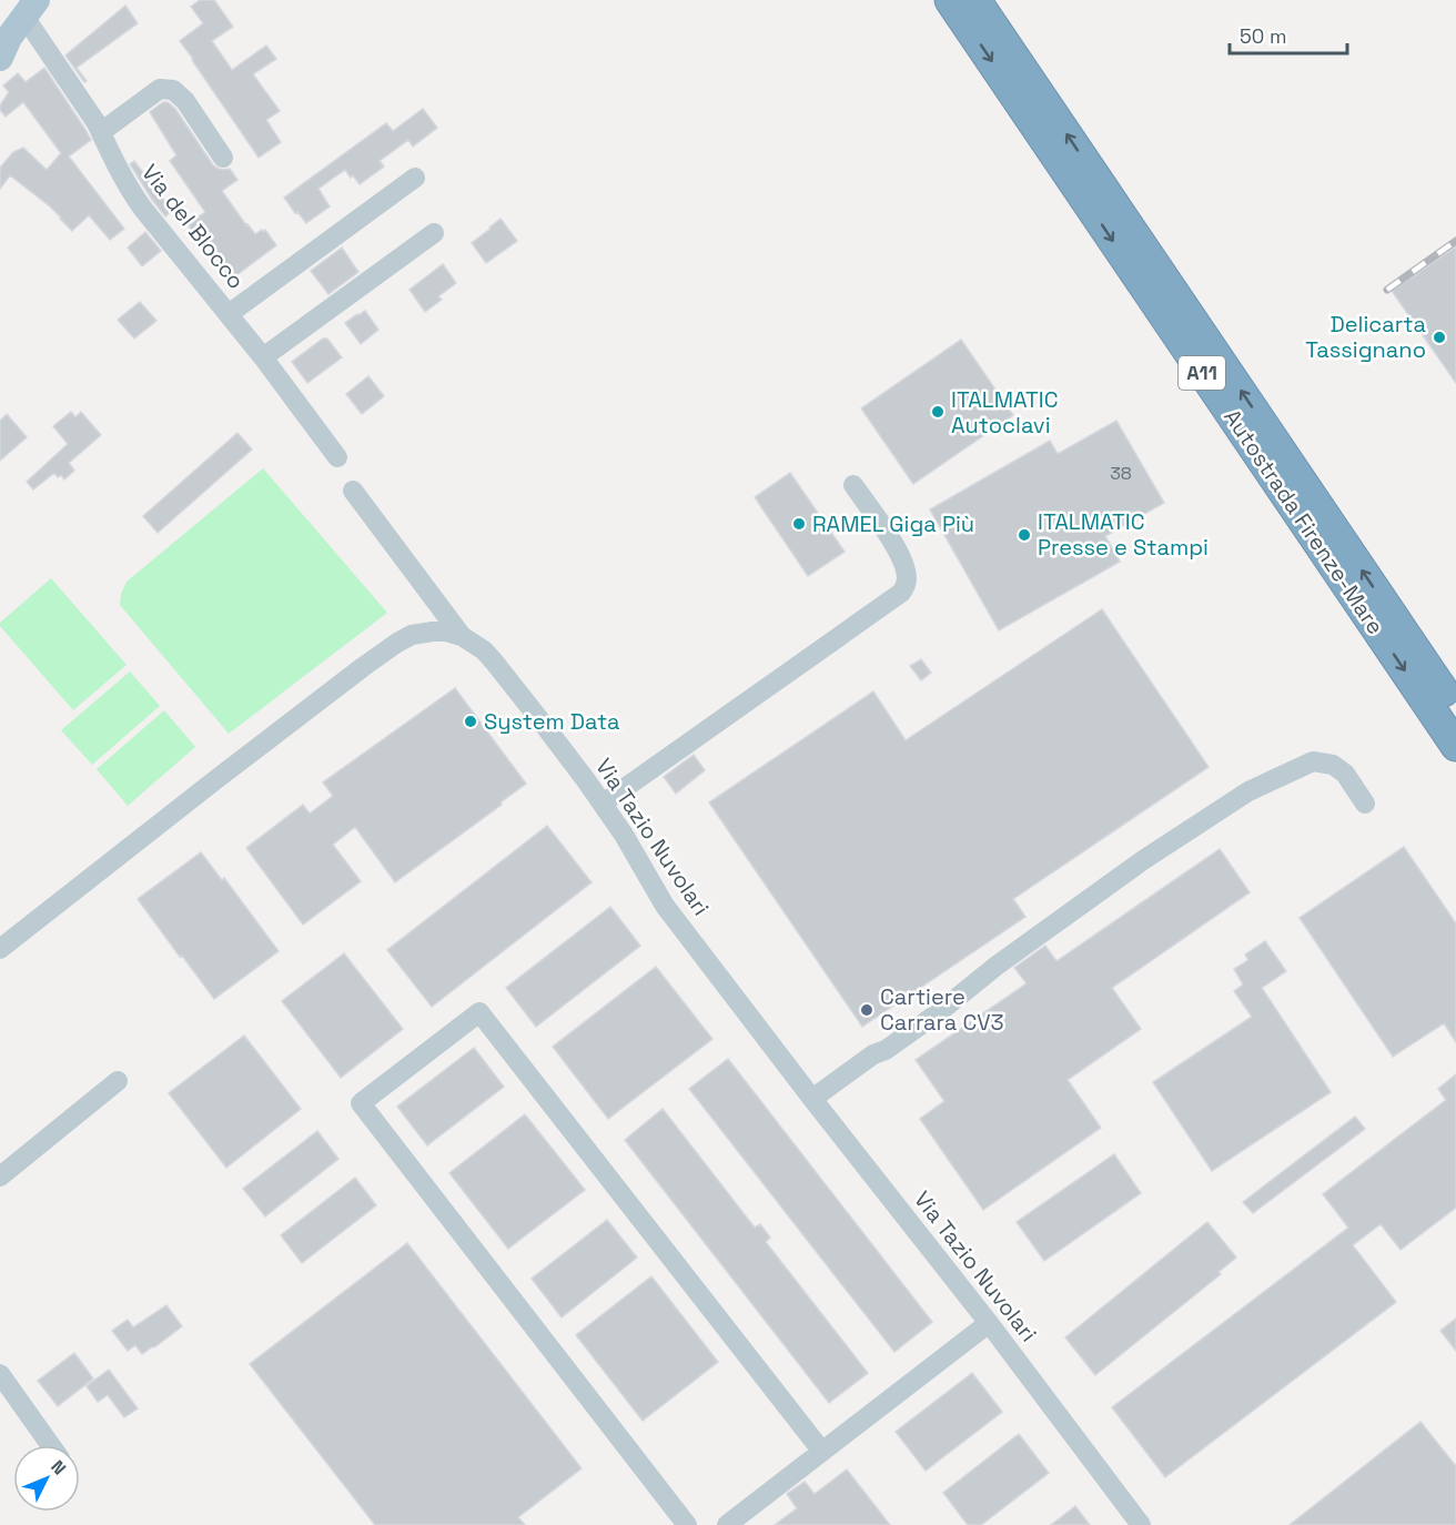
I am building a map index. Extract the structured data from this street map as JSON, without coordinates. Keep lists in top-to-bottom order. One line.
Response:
{"streets":{"highway":["A11","Autostrada Firenze-Mare"],"street":["Via del Blocco","Via Tazio Nuvolari"]},"places":["Delicarta Tassignano","ITALMATIC Autoclavi","RAMEL Giga Più","ITALMATIC Presse e Stampi","System Data","Cartiere Carrara CV3"],"house_numbers":["38"],"scale_bar":"50 m","north":"top right"}
